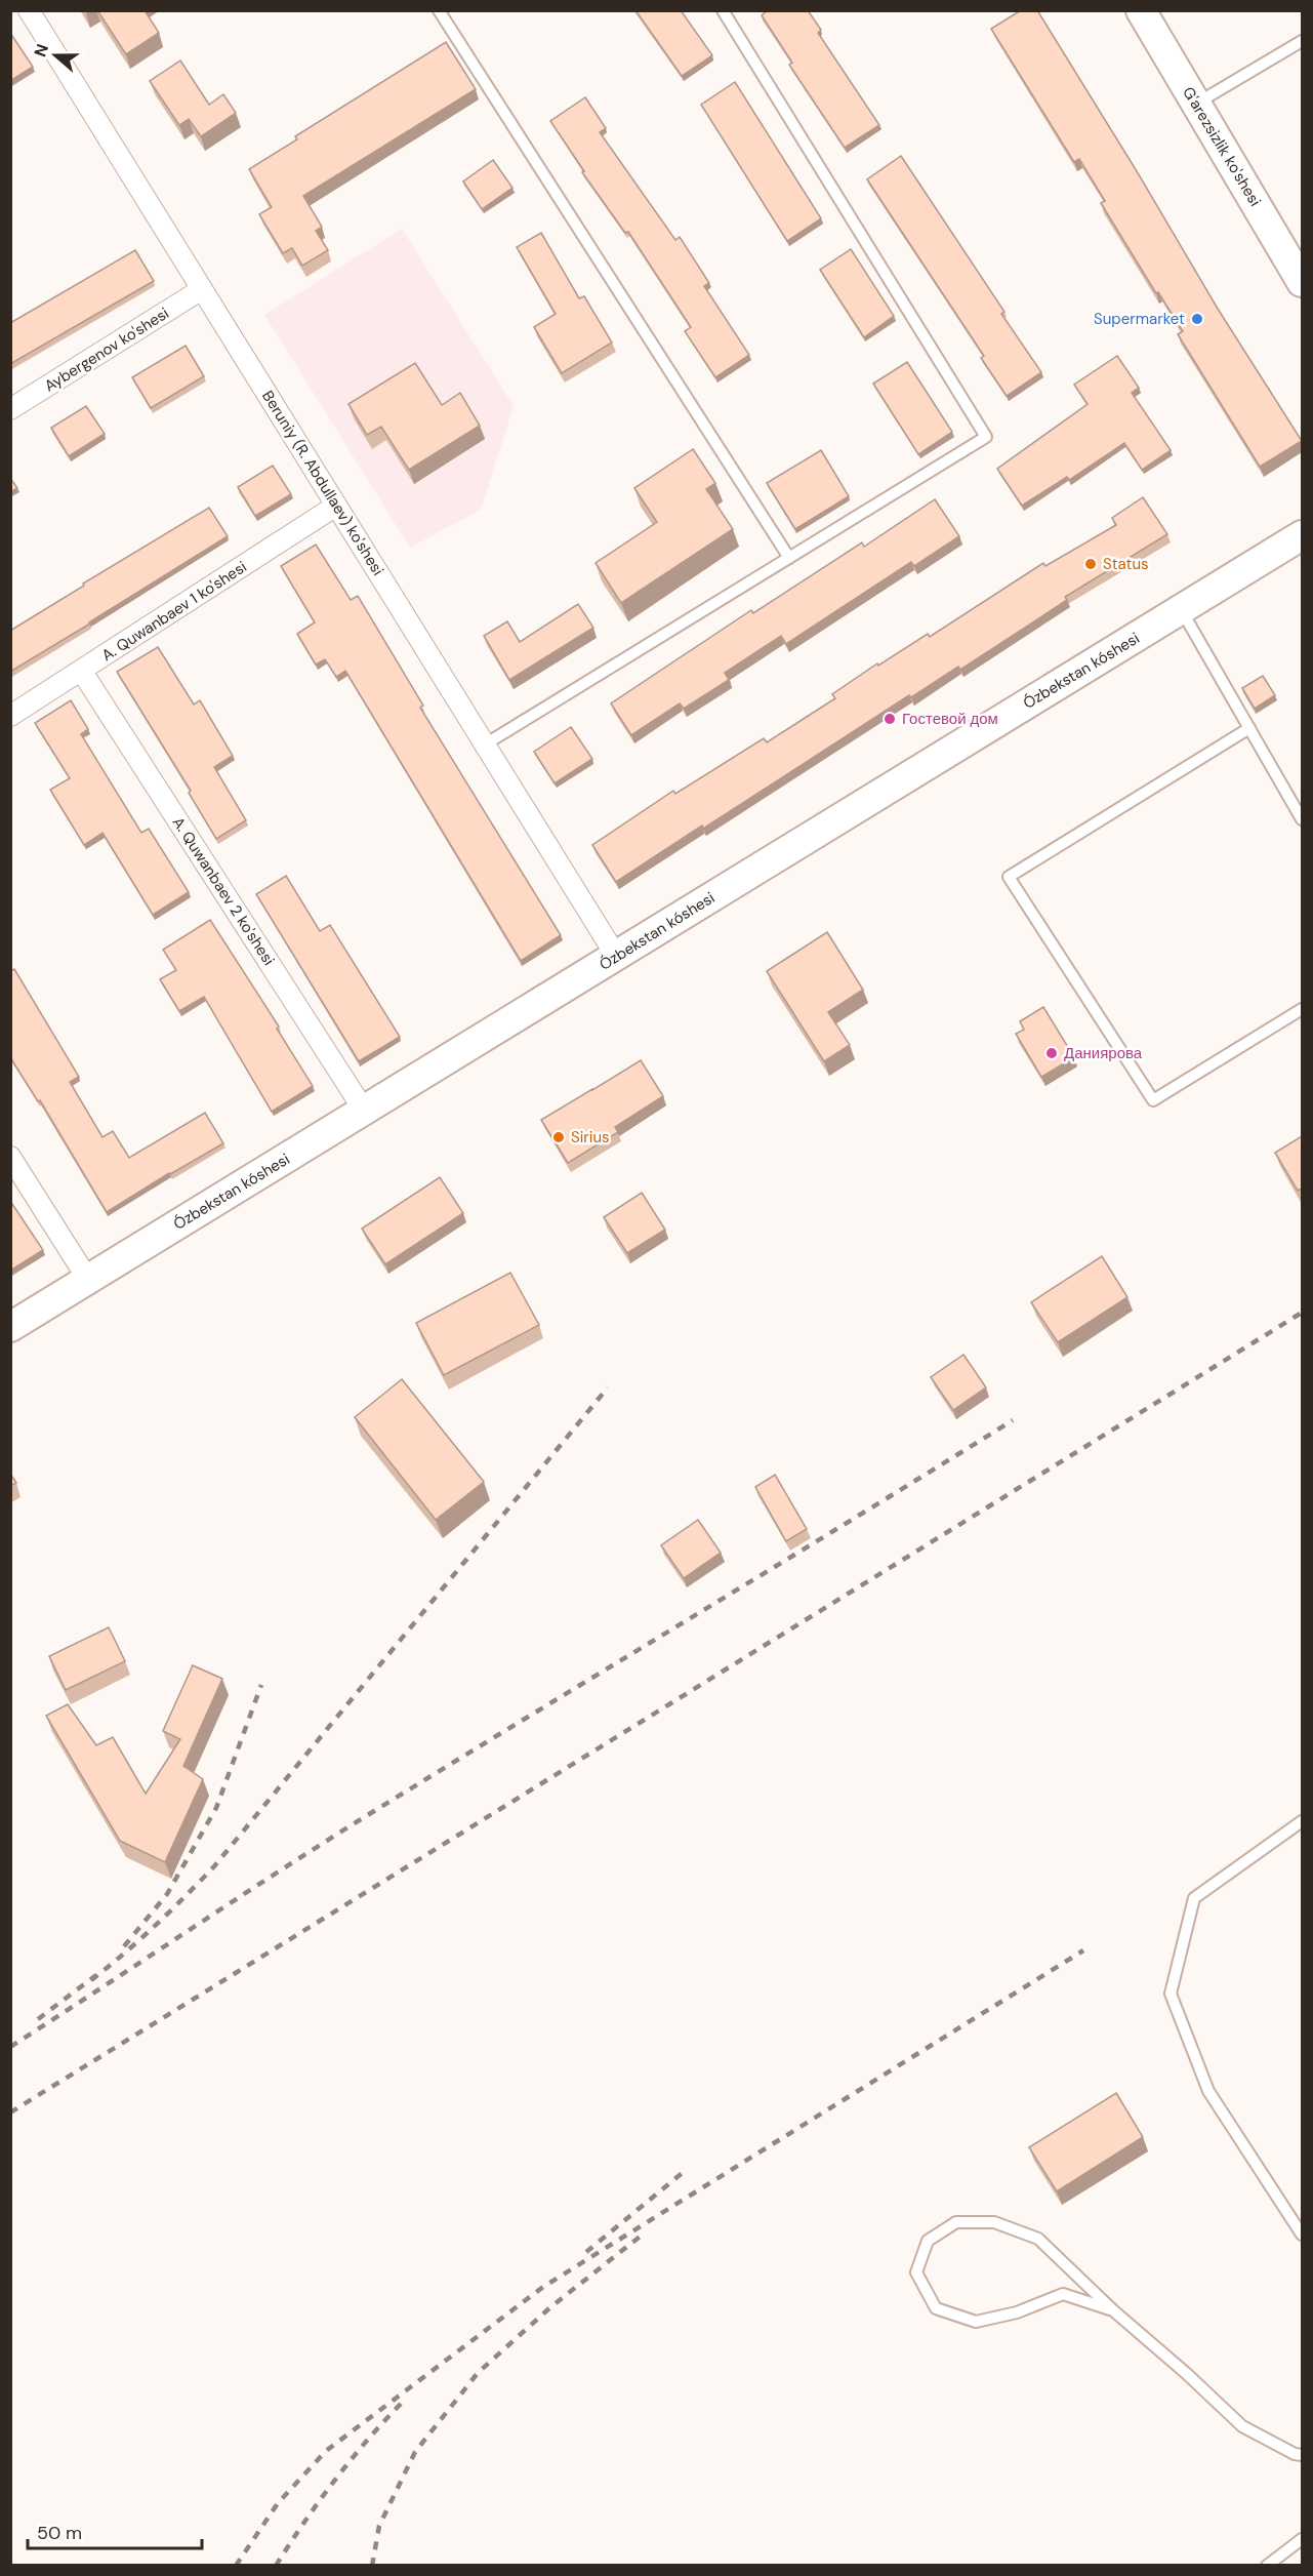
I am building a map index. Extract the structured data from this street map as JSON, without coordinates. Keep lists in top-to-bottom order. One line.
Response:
{"streets":{"street":["G'arezsizlik ko'shesi","Aybergenov ko'shesi","Beruniy (R. Abdullaev) ko'shesi","A. Quwanbaev 1 ko'shesi","Ózbekstan kóshesi","A. Quwanbaev 2 ko'shesi"]},"crossings":[["Aybergenov ko'shesi","Beruniy (R. Abdullaev) ko'shesi"],["Beruniy (R. Abdullaev) ko'shesi","A. Quwanbaev 1 ko'shesi"],["Beruniy (R. Abdullaev) ko'shesi","Ózbekstan kóshesi"],["A. Quwanbaev 1 ko'shesi","A. Quwanbaev 2 ko'shesi"],["Ózbekstan kóshesi","A. Quwanbaev 2 ko'shesi"]],"places":["Supermarket","Status","Гостевой дом","Даниярова","Sirius"],"scale_bar":"50 m","north":"left"}
